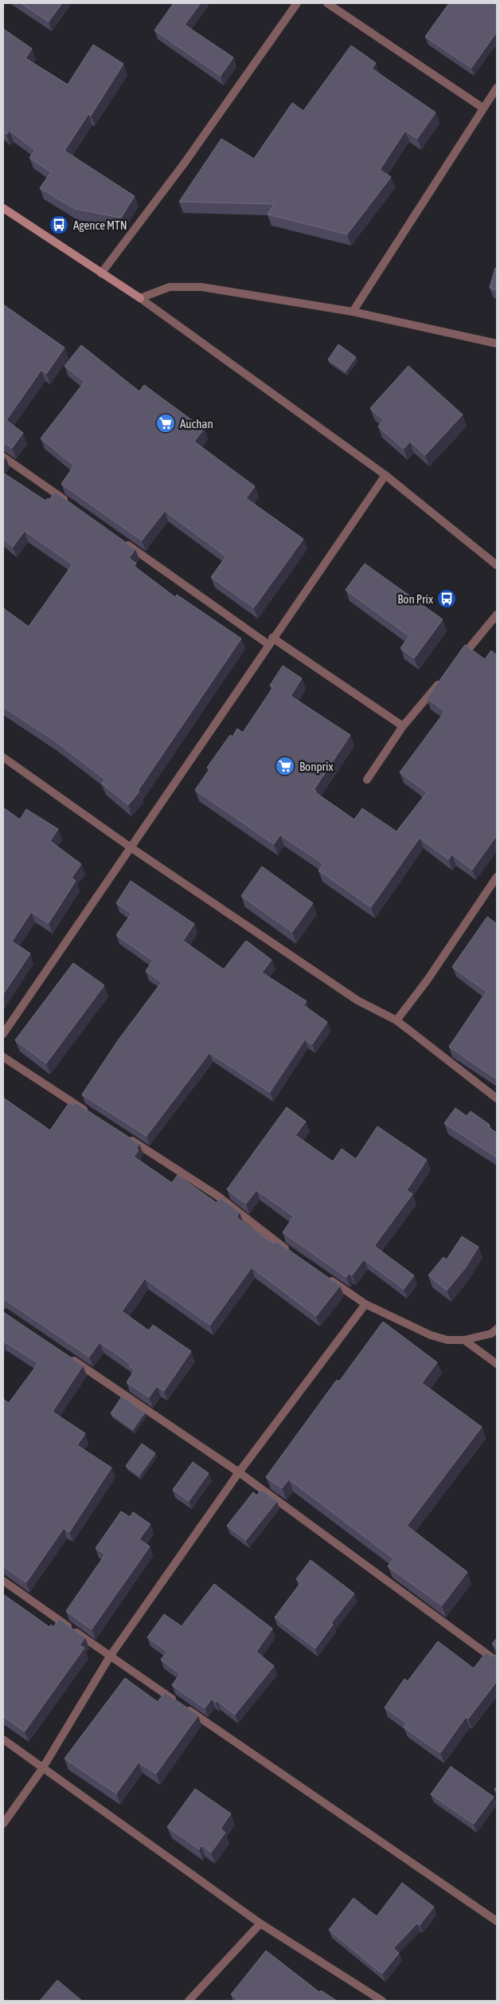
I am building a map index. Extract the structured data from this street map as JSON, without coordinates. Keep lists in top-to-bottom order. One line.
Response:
{"places":{"bus stop":["Agence MTN","Bon Prix"],"supermarket":["Auchan","Bonprix"]}}
